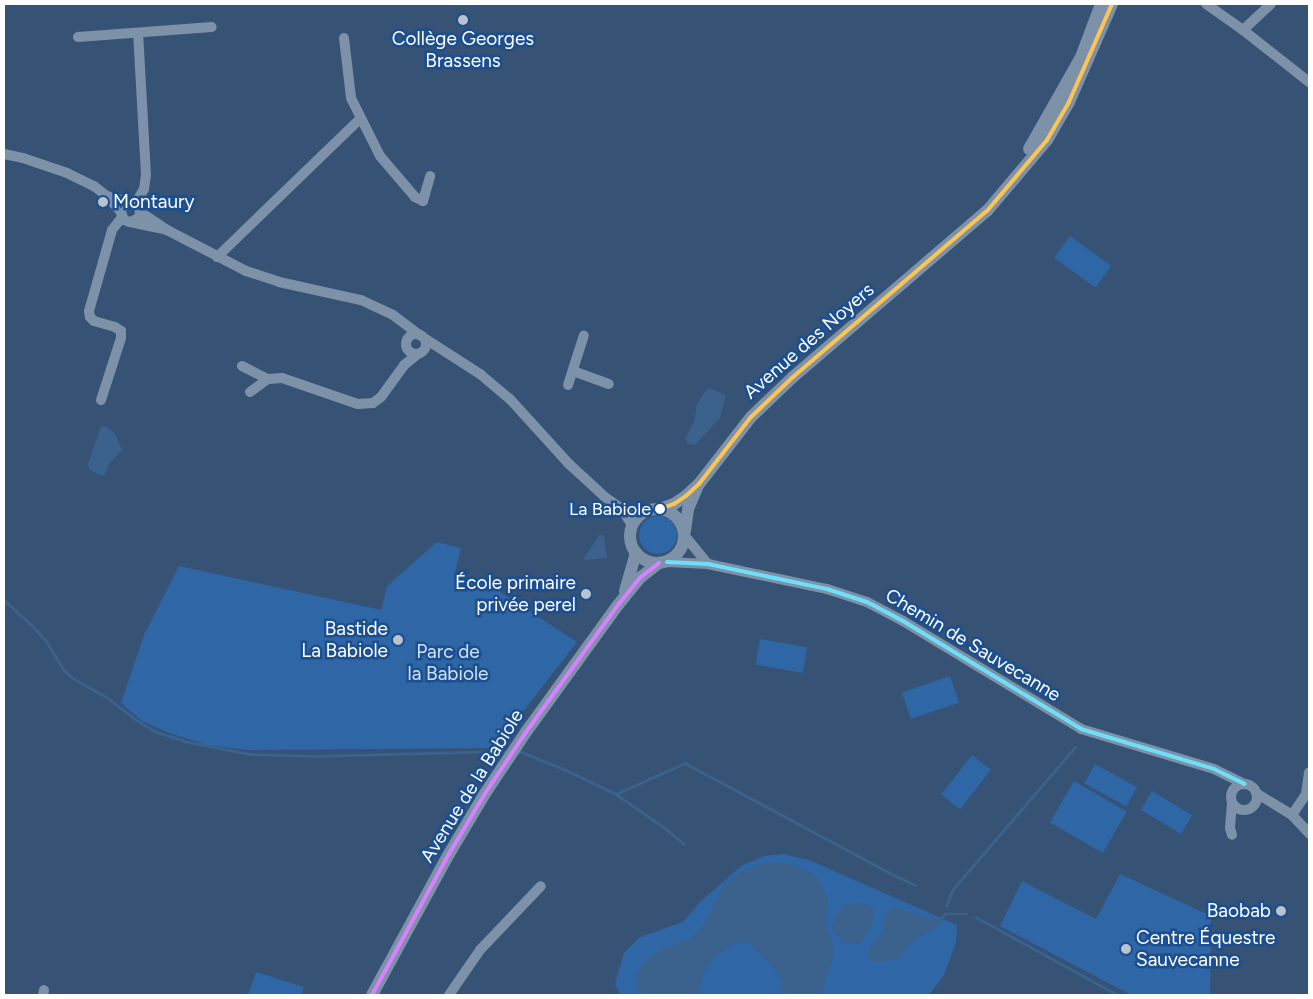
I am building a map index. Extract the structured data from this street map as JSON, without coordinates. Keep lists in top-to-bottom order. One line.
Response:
{"streets":{"street":["Avenue des Noyers","Chemin de Sauvecanne","Avenue de la Babiole"]},"crossings":[["Avenue des Noyers","Chemin de Sauvecanne"],["Avenue des Noyers","Avenue de la Babiole"],["Chemin de Sauvecanne","Avenue de la Babiole"]],"parks":["Parc de la Babiole"],"places":["Collège Georges Brassens","Montaury","La Babiole","École primaire privée perel","Bastide La Babiole","Baobab","Centre Équestre Sauvecanne"]}
